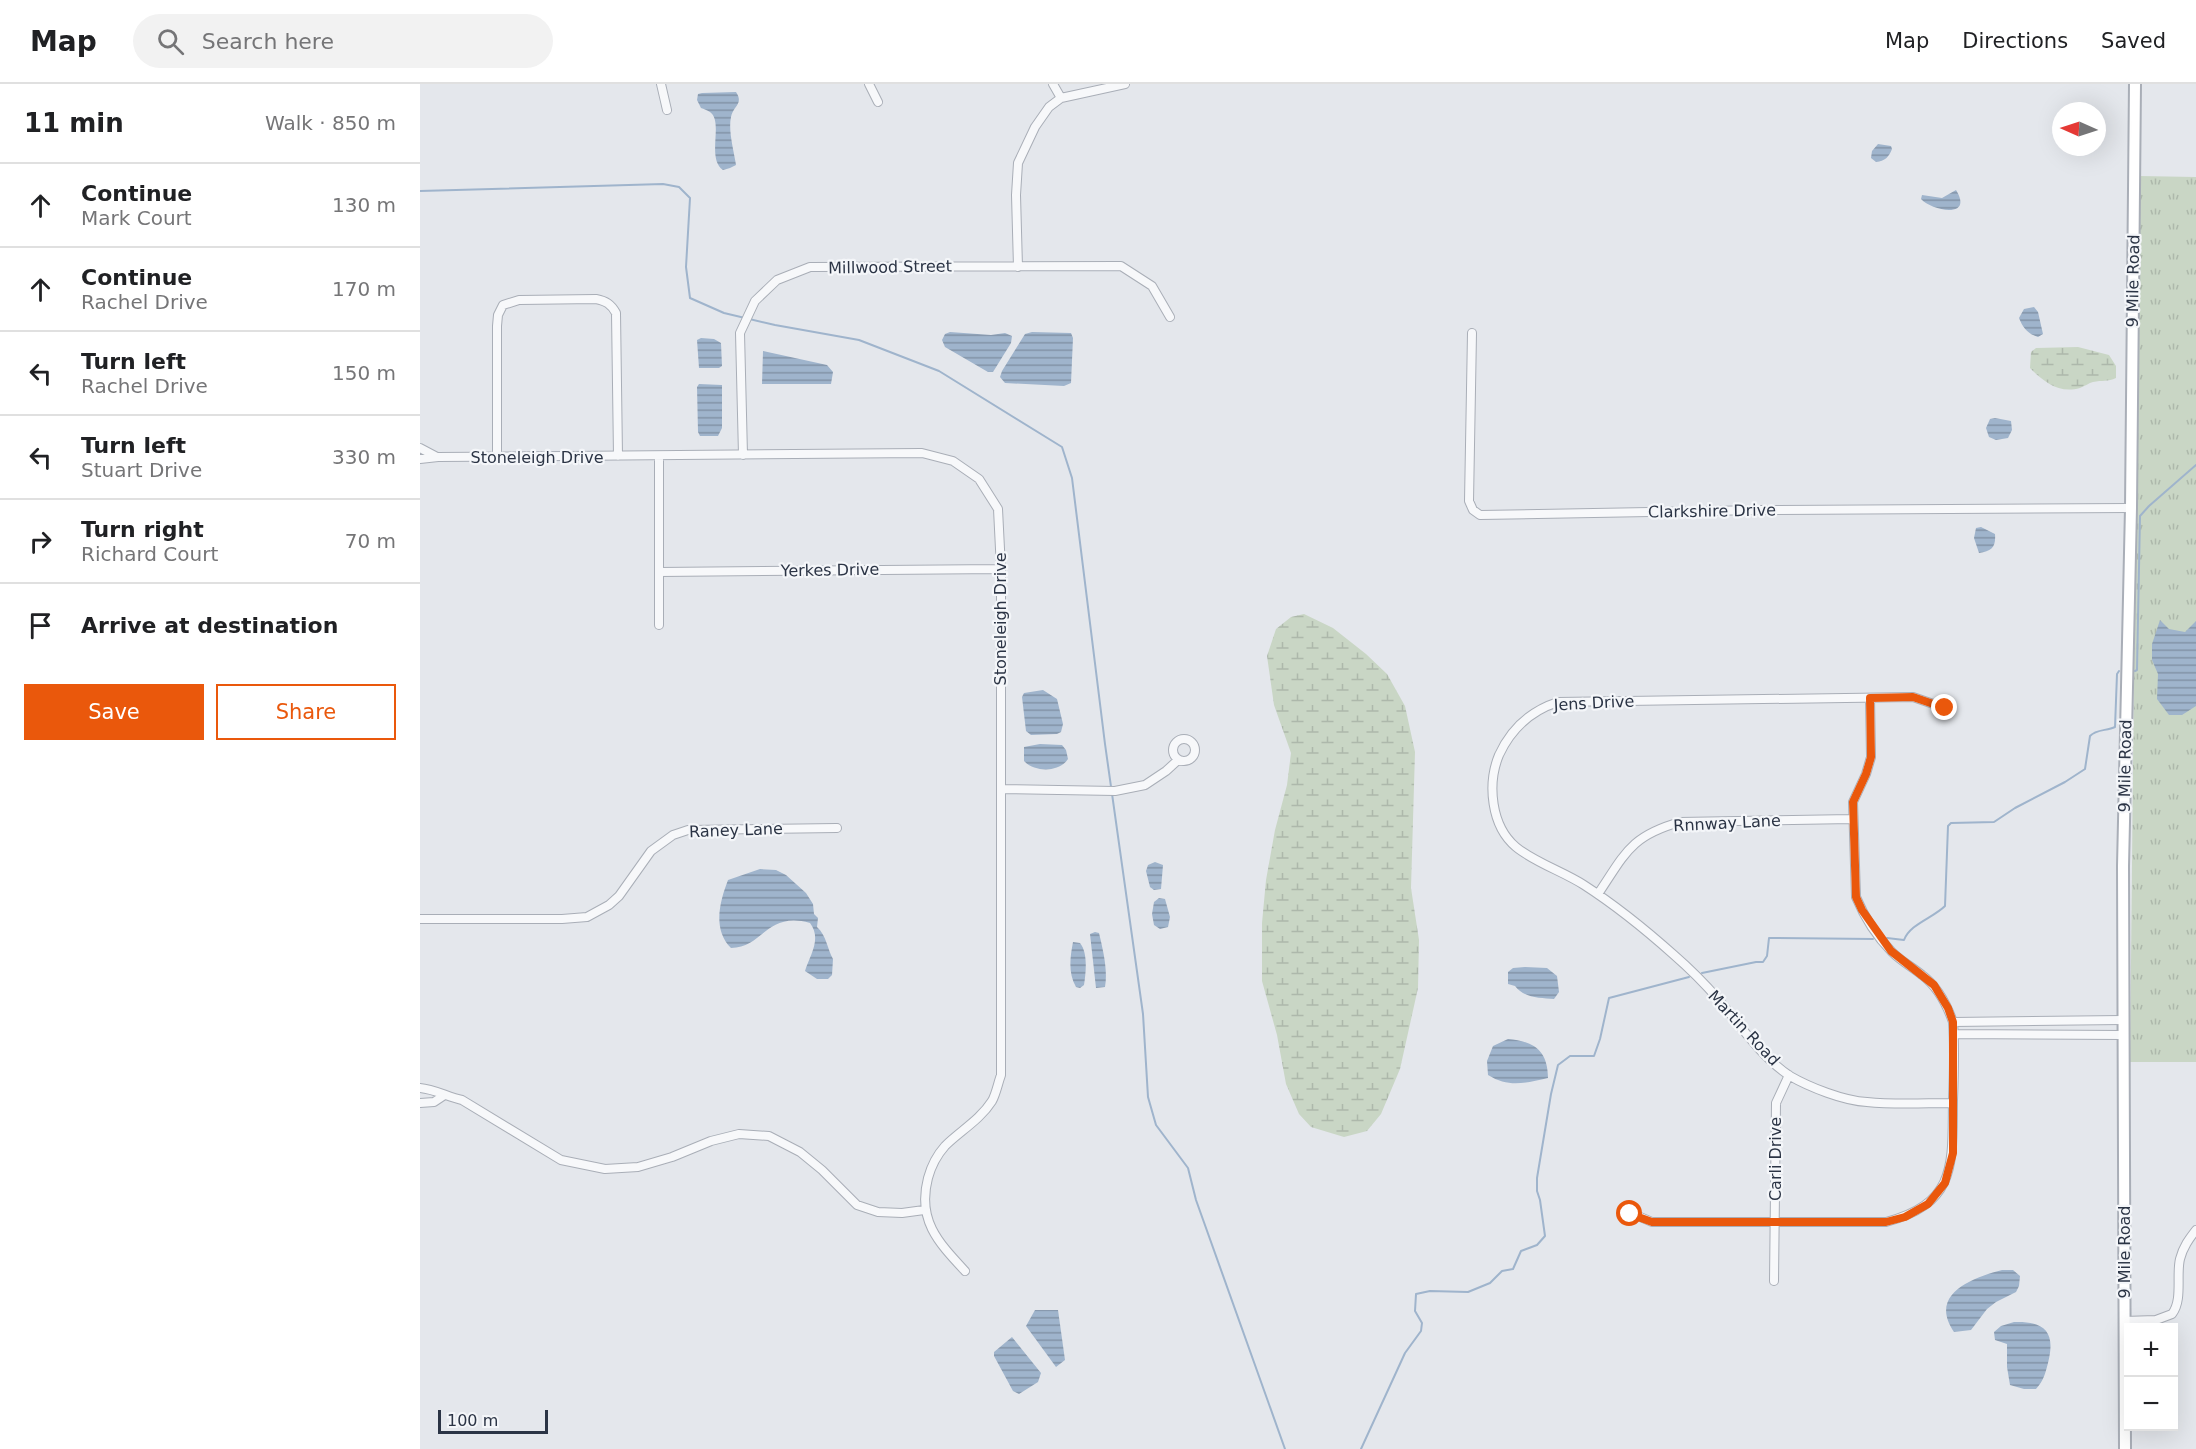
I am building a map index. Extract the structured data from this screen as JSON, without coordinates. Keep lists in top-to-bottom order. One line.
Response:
{"streets":{"street":["Millwood Street","9 Mile Road","Stoneleigh Drive","Clarkshire Drive","Yerkes Drive","Jens Drive","Rnnway Lane","Raney Lane","Martin Road","Carli Drive"]},"crossings":[["Millwood Street","Stoneleigh Drive"],["9 Mile Road","Clarkshire Drive"],["Stoneleigh Drive","Yerkes Drive"],["Jens Drive","Rnnway Lane"],["Jens Drive","Martin Road"],["Rnnway Lane","Martin Road"],["Martin Road","Carli Drive"]],"scale_bar":"100 m","north":"left","page":{"header":"Map","search":"Search here","nav":["Map","Directions","Saved"],"heading":["11 min","Walk · 850 m"],"list":[["Continue","Mark Court","130 m"],["Continue","Rachel Drive","170 m"],["Turn left","Rachel Drive","150 m"],["Turn left","Stuart Drive","330 m"],["Turn right","Richard Court","70 m"],"Arrive at destination"],"buttons":["Save","Share"],"map_buttons":["+","−"],"scale":"100 m"}}
